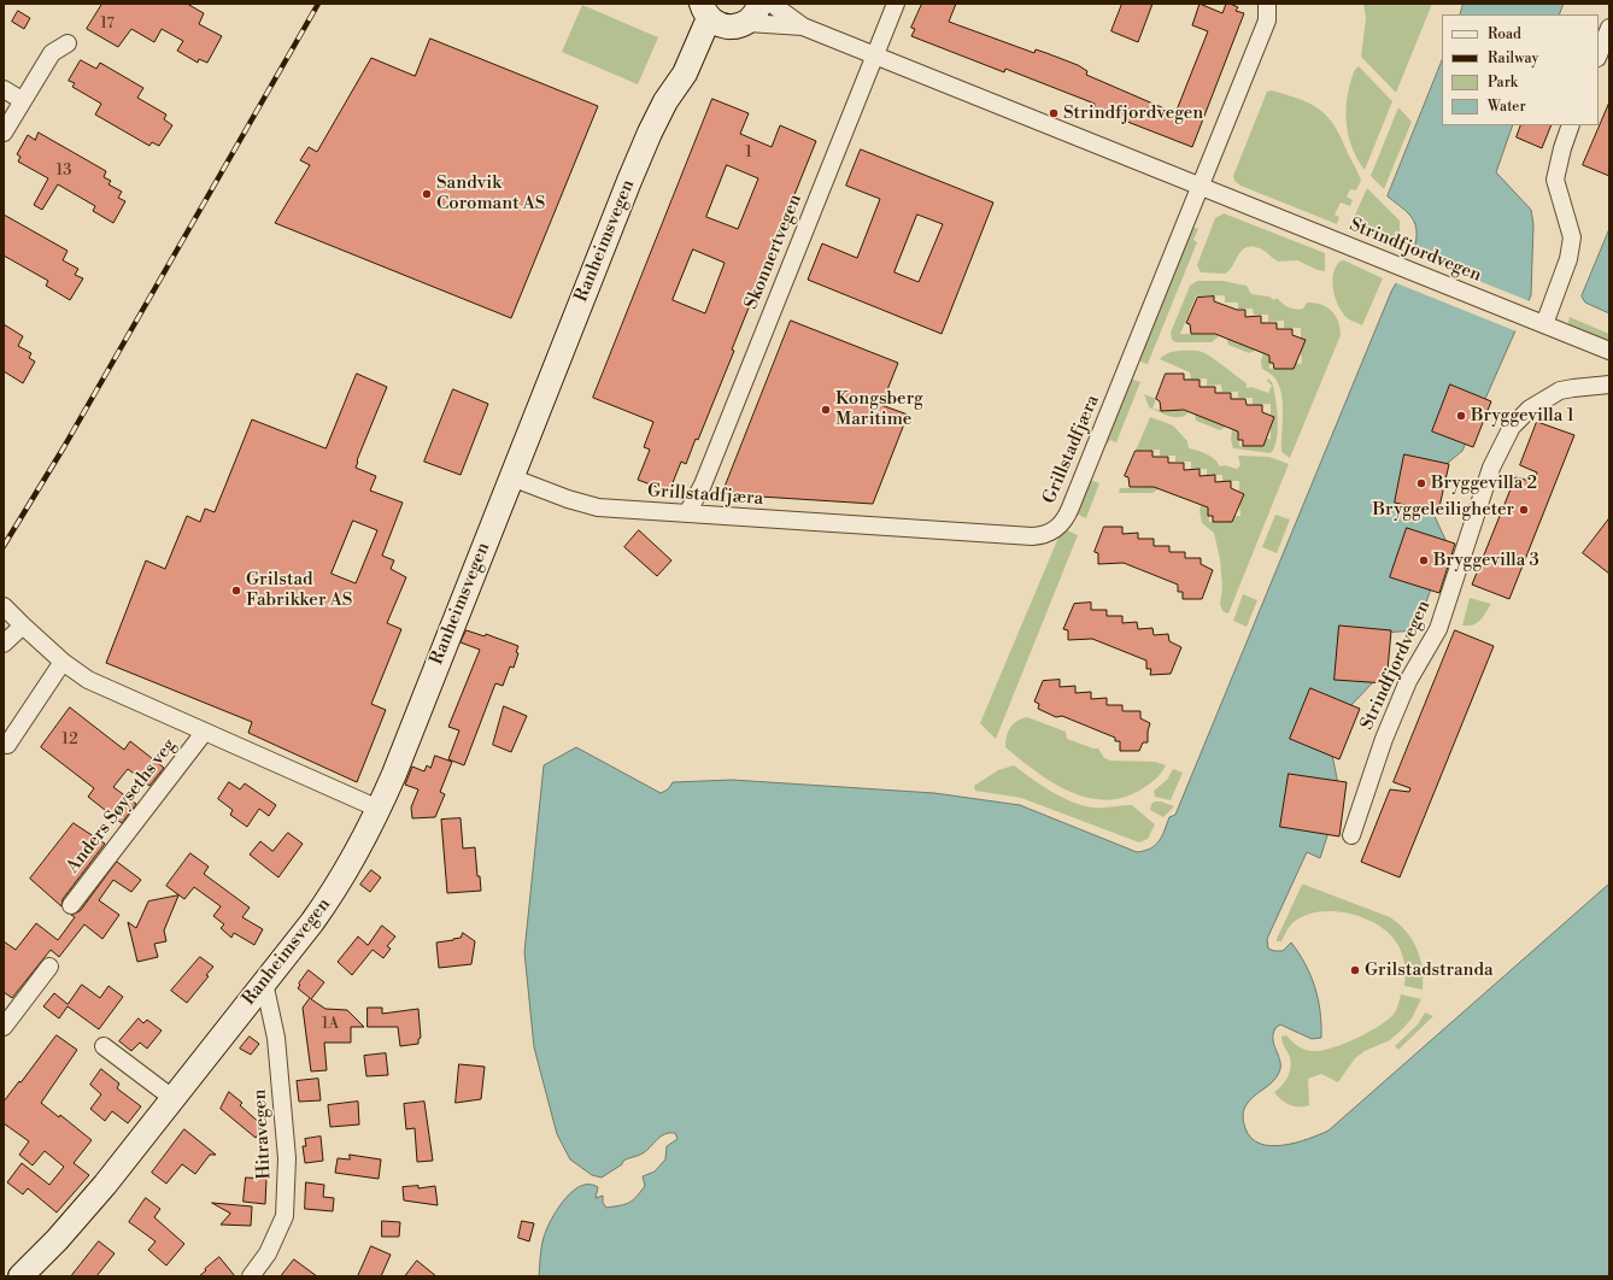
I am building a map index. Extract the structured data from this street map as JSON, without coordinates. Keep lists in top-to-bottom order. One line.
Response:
{"streets":{"street":["Ranheimsvegen","Strindfjordvegen","Skonnertvegen","Grillstadfjæra","Anders Søyseths veg","Hitravegen"]},"crossings":[["Ranheimsvegen","Strindfjordvegen"],["Ranheimsvegen","Grillstadfjæra"],["Ranheimsvegen","Anders Søyseths veg"],["Ranheimsvegen","Hitravegen"],["Strindfjordvegen","Skonnertvegen"],["Strindfjordvegen","Grillstadfjæra"],["Skonnertvegen","Grillstadfjæra"]],"places":["Strindfjordvegen","Sandvik Coromant AS","Kongsberg Maritime","Bryggevilla 1","Bryggevilla 2","Bryggeleiligheter","Bryggevilla 3","Grilstad Fabrikker AS","Grilstadstranda"],"house_numbers":["17","1","13","12","1A"],"legend":["Road","Railway","Park","Water"]}
